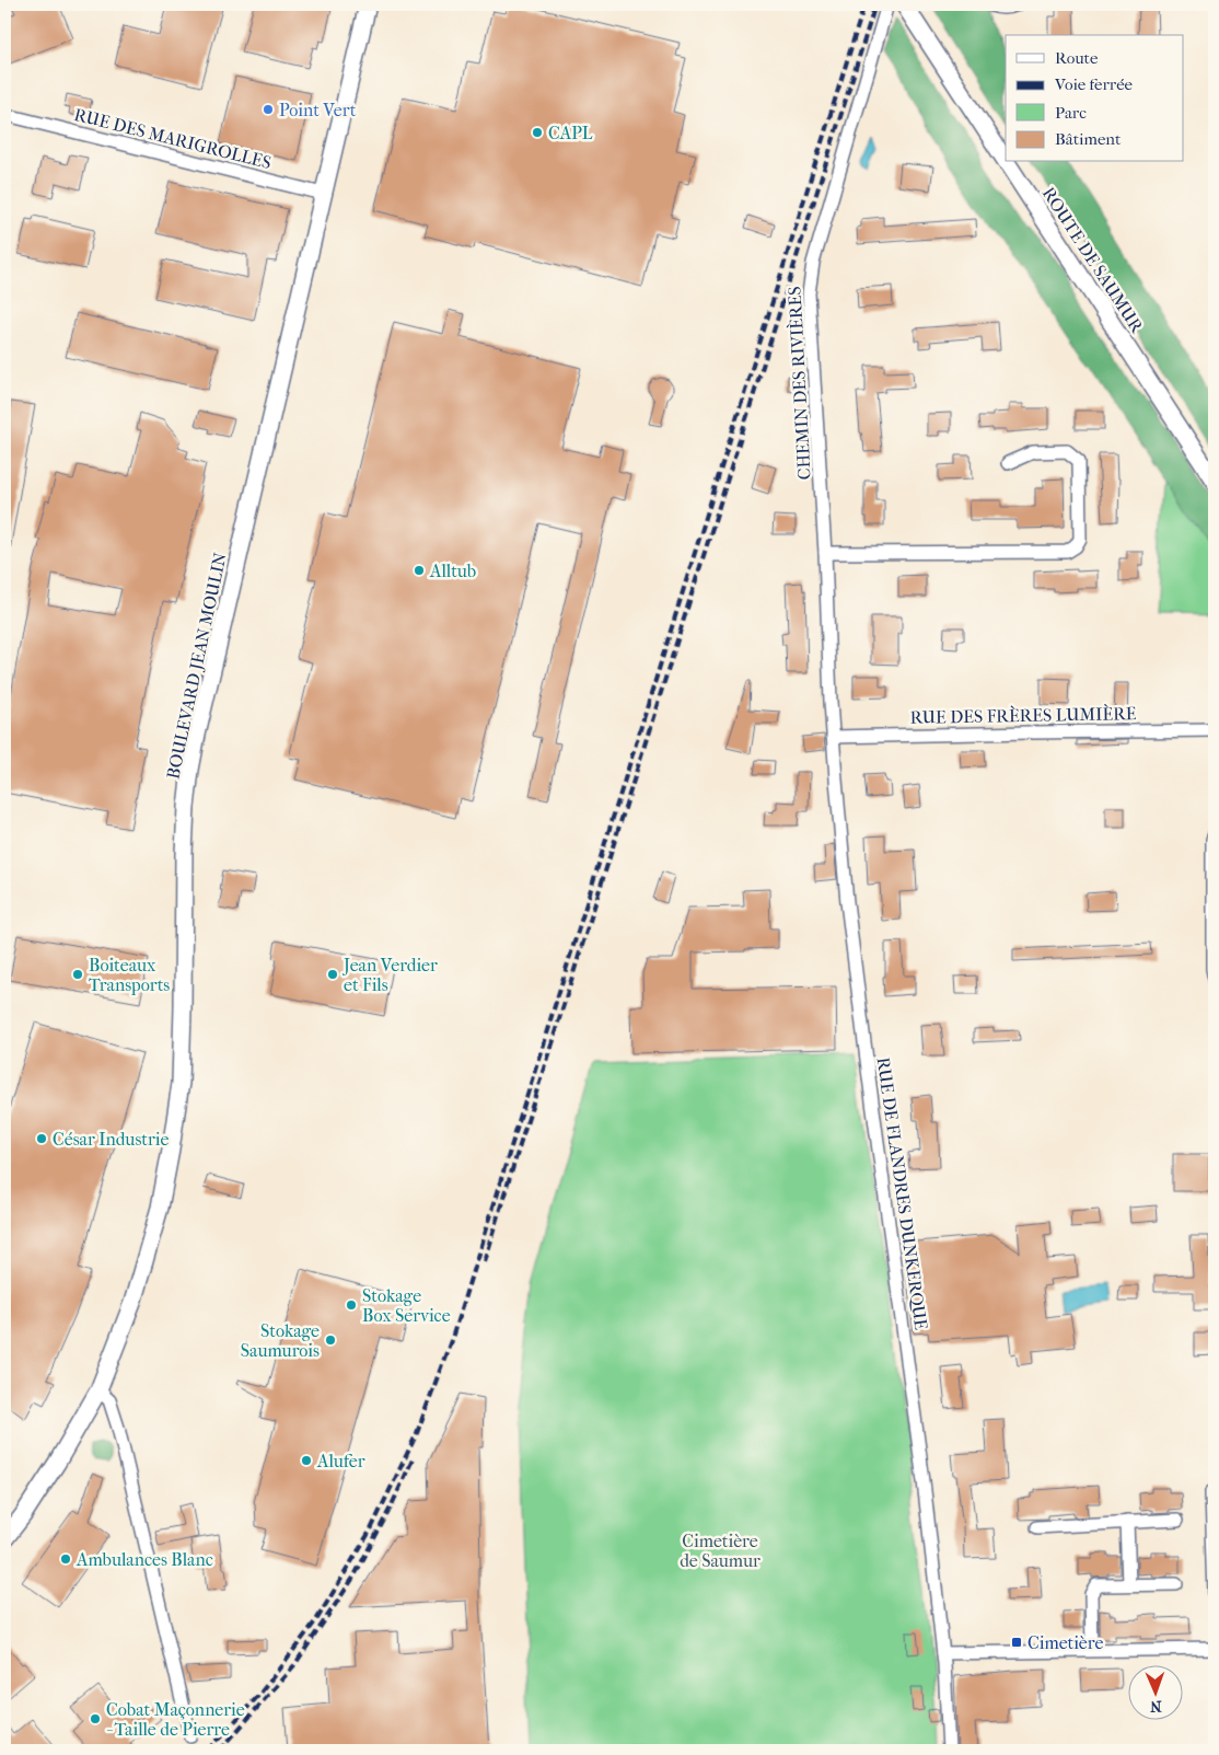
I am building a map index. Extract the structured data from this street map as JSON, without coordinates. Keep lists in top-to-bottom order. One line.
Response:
{"streets":{"street":["RUE DES MARIGROLLES","ROUTE DE SAUMUR","CHEMIN DES RIVIÈRES","BOULEVARD JEAN MOULIN","RUE DES FRÈRES LUMIÈRE","RUE DE FLANDRES DUNKERQUE"]},"crossings":[["RUE DES MARIGROLLES","BOULEVARD JEAN MOULIN"],["CHEMIN DES RIVIÈRES","RUE DES FRÈRES LUMIÈRE"],["CHEMIN DES RIVIÈRES","RUE DE FLANDRES DUNKERQUE"],["RUE DES FRÈRES LUMIÈRE","RUE DE FLANDRES DUNKERQUE"]],"parks":["Cimetière de Saumur"],"places":{"other":["Point Vert","CAPL","Alltub","Boiteaux Transports","Jean Verdier et Fils","César Industrie","Stokage Box Service","Stokage Saumurois","Alufer","Ambulances Blanc","Cobat Maçonnerie - Taille de Pierre"],"transit":["Cimetière"]},"legend":["Route","Voie ferrée","Parc","Bâtiment"],"north":"bottom"}
